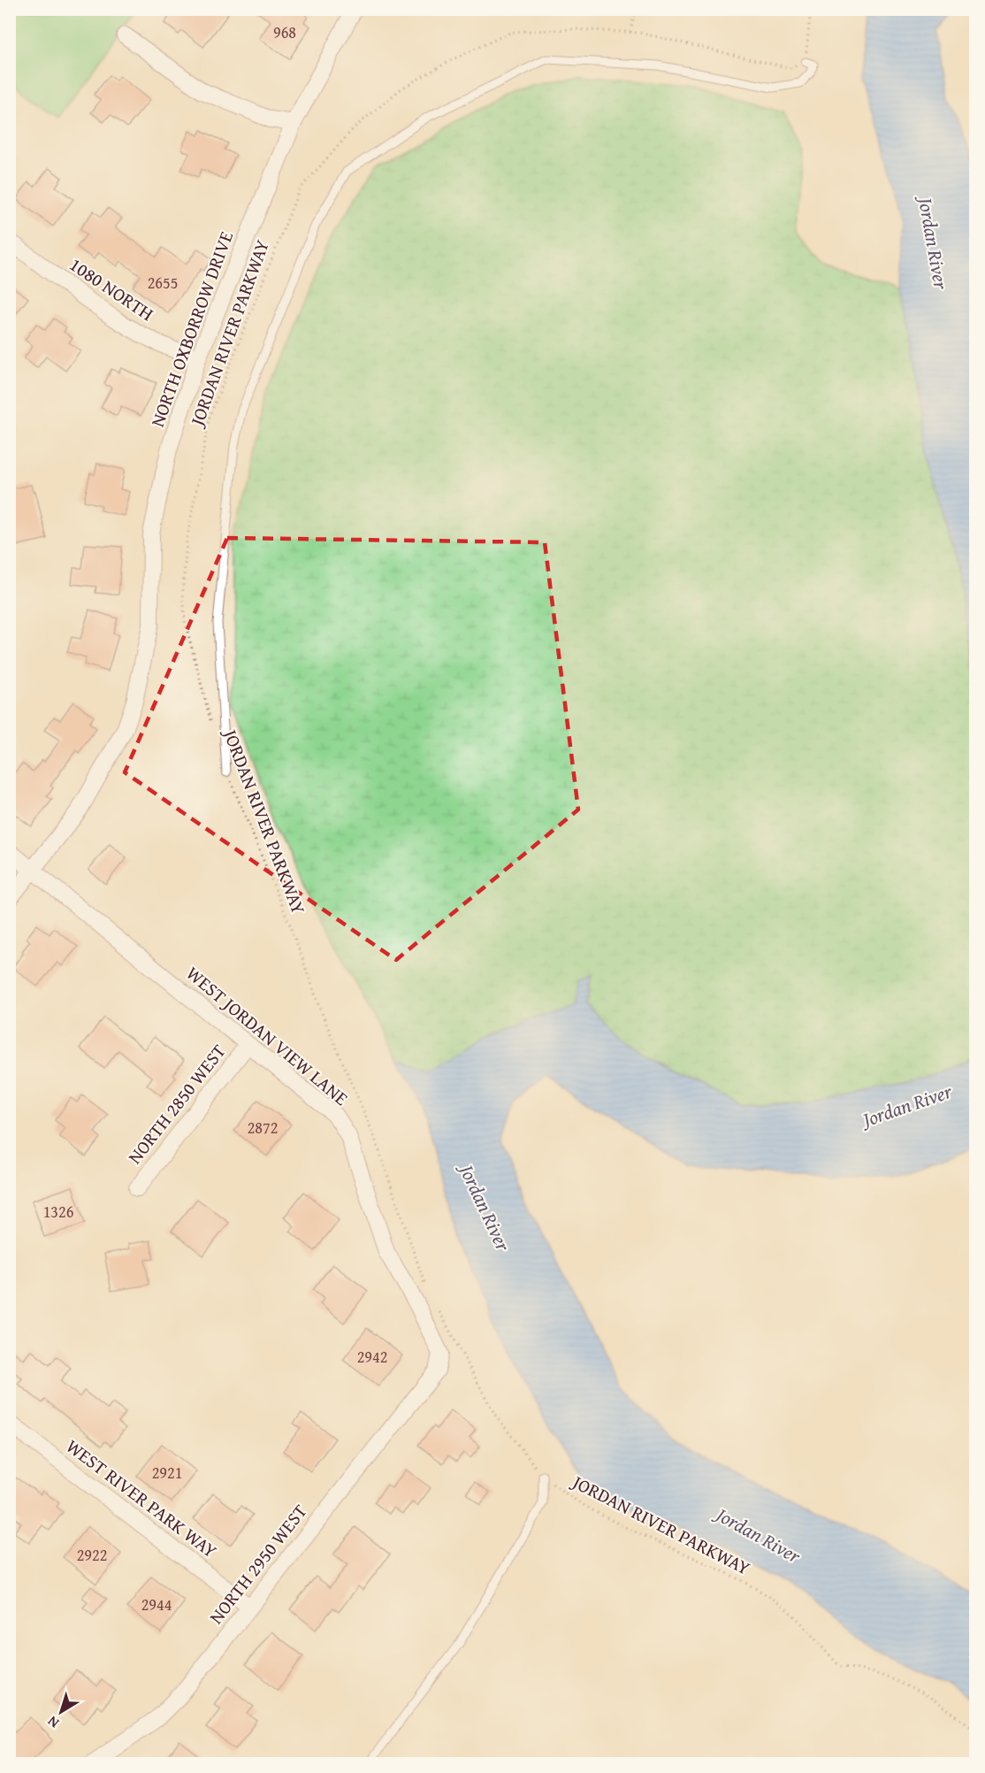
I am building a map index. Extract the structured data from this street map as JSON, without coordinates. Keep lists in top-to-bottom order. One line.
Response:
{"streets":{"street":["1080 NORTH","NORTH OXBORROW DRIVE","WEST JORDAN VIEW LANE","NORTH 2850 WEST","WEST RIVER PARK WAY","NORTH 2950 WEST"],"path":["JORDAN RIVER PARKWAY"]},"crossings":[["1080 NORTH","NORTH OXBORROW DRIVE"],["NORTH OXBORROW DRIVE","WEST JORDAN VIEW LANE"],["WEST JORDAN VIEW LANE","NORTH 2850 WEST"],["WEST JORDAN VIEW LANE","NORTH 2950 WEST"],["WEST RIVER PARK WAY","NORTH 2950 WEST"]],"water":["Jordan River"],"house_numbers":["968","2655","2872","1326","2942","2921","2922","2944"],"north":"bottom left"}
